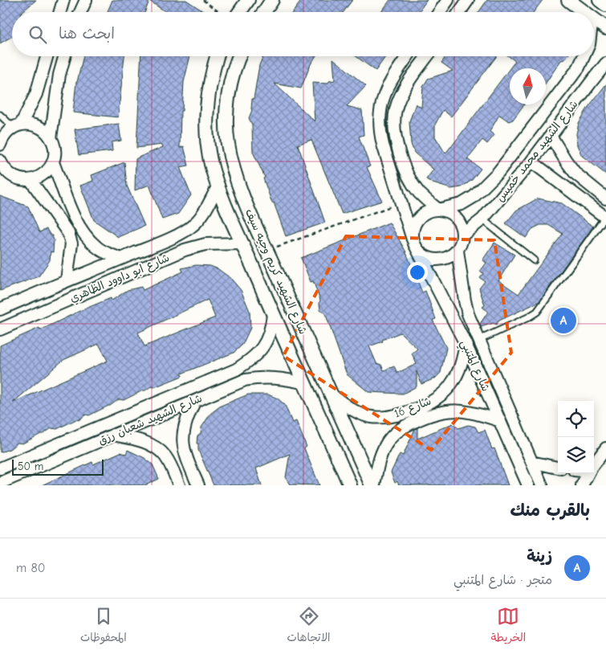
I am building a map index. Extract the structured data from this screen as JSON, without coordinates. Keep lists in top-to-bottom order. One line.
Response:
{"streets":{"street":["شارع الشهيد محمد خميس","شارع الشهيد كريم وجيه سيف","شارع ابو داوود الظاهري","شارع المتنبي","شارع 16","شارع الشهيد شعبان رزق"]},"crossings":[["شارع الشهيد محمد خميس","شارع المتنبي"],["شارع الشهيد كريم وجيه سيف","شارع ابو داوود الظاهري"],["شارع الشهيد كريم وجيه سيف","شارع 16"],["شارع الشهيد كريم وجيه سيف","شارع الشهيد شعبان رزق"],["شارع المتنبي","شارع 16"]],"scale_bar":"50 m","north":"top","page":{"search":"ابحث هنا","pins":"A","scale":"50 m","heading":"بالقرب منك","list":[{"mark":"A","name":"زينة","note":"متجر · شارع المتنبي","value":"80 m"}],"nav":["الخريطة","الاتجاهات","المحفوظات"]}}
